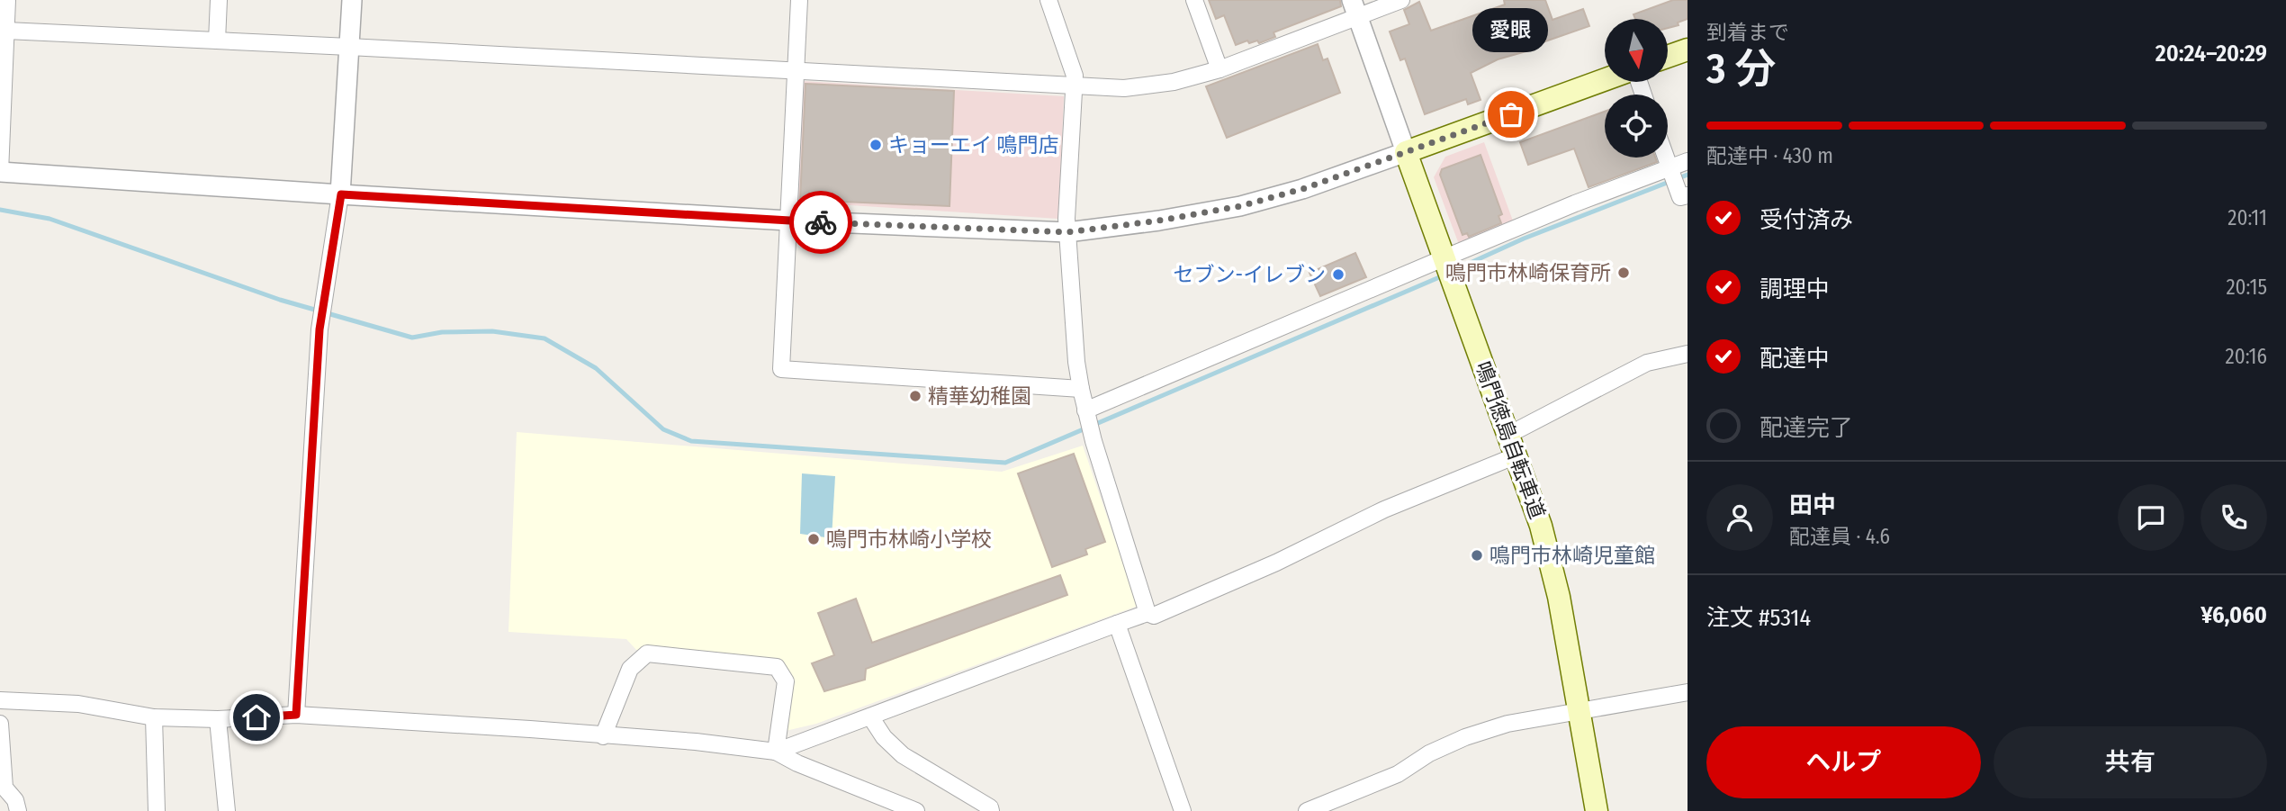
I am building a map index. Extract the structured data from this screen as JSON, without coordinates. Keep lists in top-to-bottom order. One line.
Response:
{"streets":{"main road":["鳴門徳島自転車道"]},"places":["愛眼","キョーエイ 鳴門店","鳴門市林崎保育所","セブン-イレブン","精華幼稚園","鳴門市林崎小学校","鳴門市林崎児童館"],"north":"bottom","page":{"heading":["3 分","到着まで","20:24–20:29"],"panel":["田中","配達員 · 4.6","注文 #5314","¥6,060"],"bubble":"愛眼","bar":"配達中 · 430 m","list":[["受付済み","20:11"],["調理中","20:15"],["配達中","20:16"],"配達完了"],"buttons":["ヘルプ","共有"]}}
